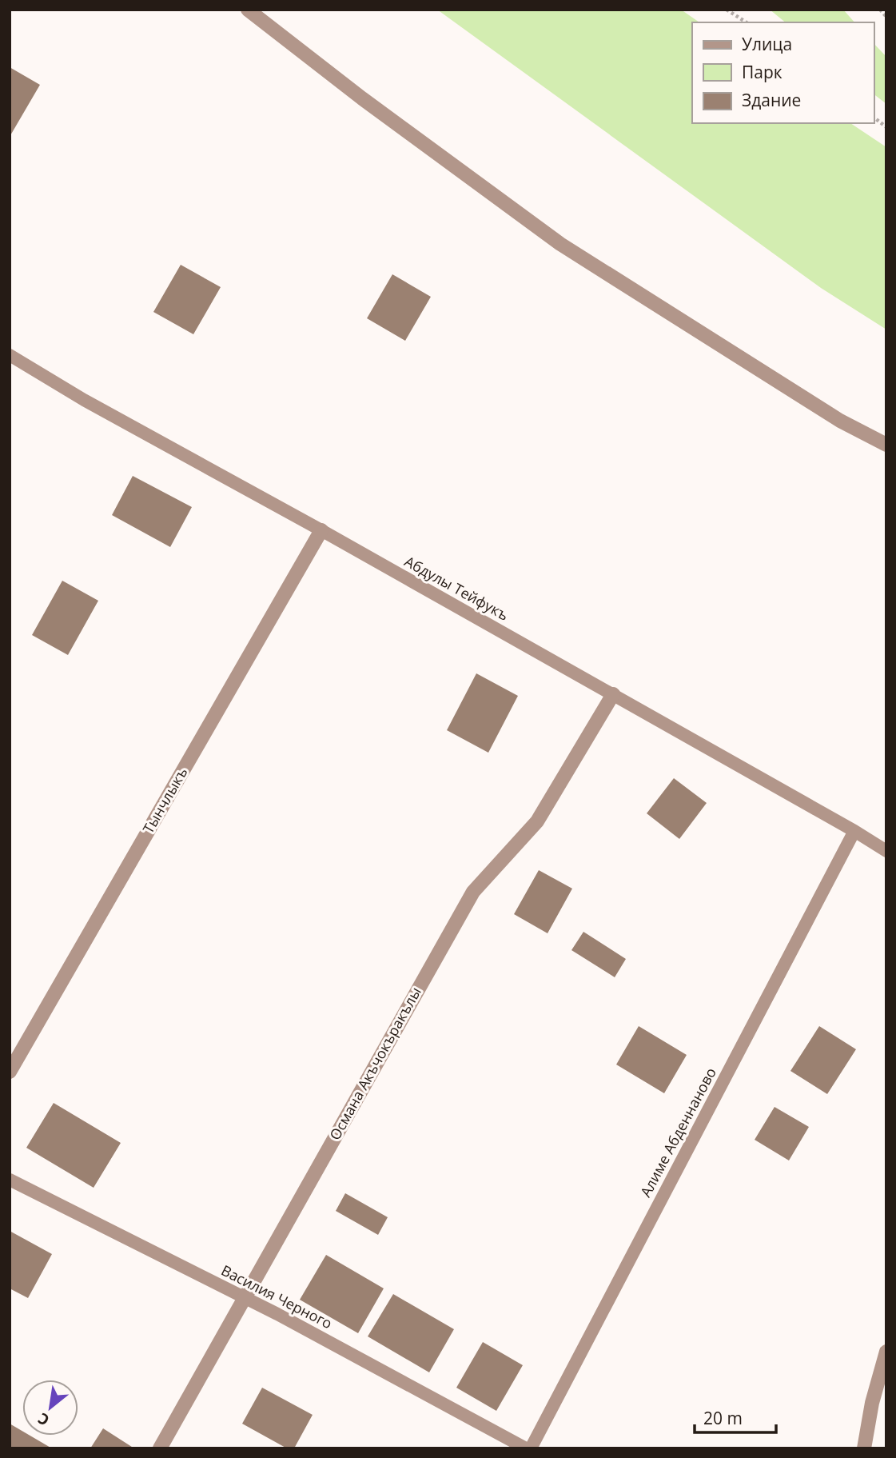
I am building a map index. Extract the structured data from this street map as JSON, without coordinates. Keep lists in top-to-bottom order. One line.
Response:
{"streets":{"street":["Тынчлыкъ","Османа Акъчокъракълы"],"lane":["Абдулы Тейфукъ","Алиме Абденнаново","Василия Черного"]},"crossings":[["Абдулы Тейфукъ","Тынчлыкъ"],["Абдулы Тейфукъ","Османа Акъчокъракълы"],["Абдулы Тейфукъ","Алиме Абденнаново"],["Османа Акъчокъракълы","Василия Черного"],["Алиме Абденнаново","Василия Черного"]],"legend":["Улица","Парк","Здание"],"scale_bar":"20 m","north":"bottom left"}
